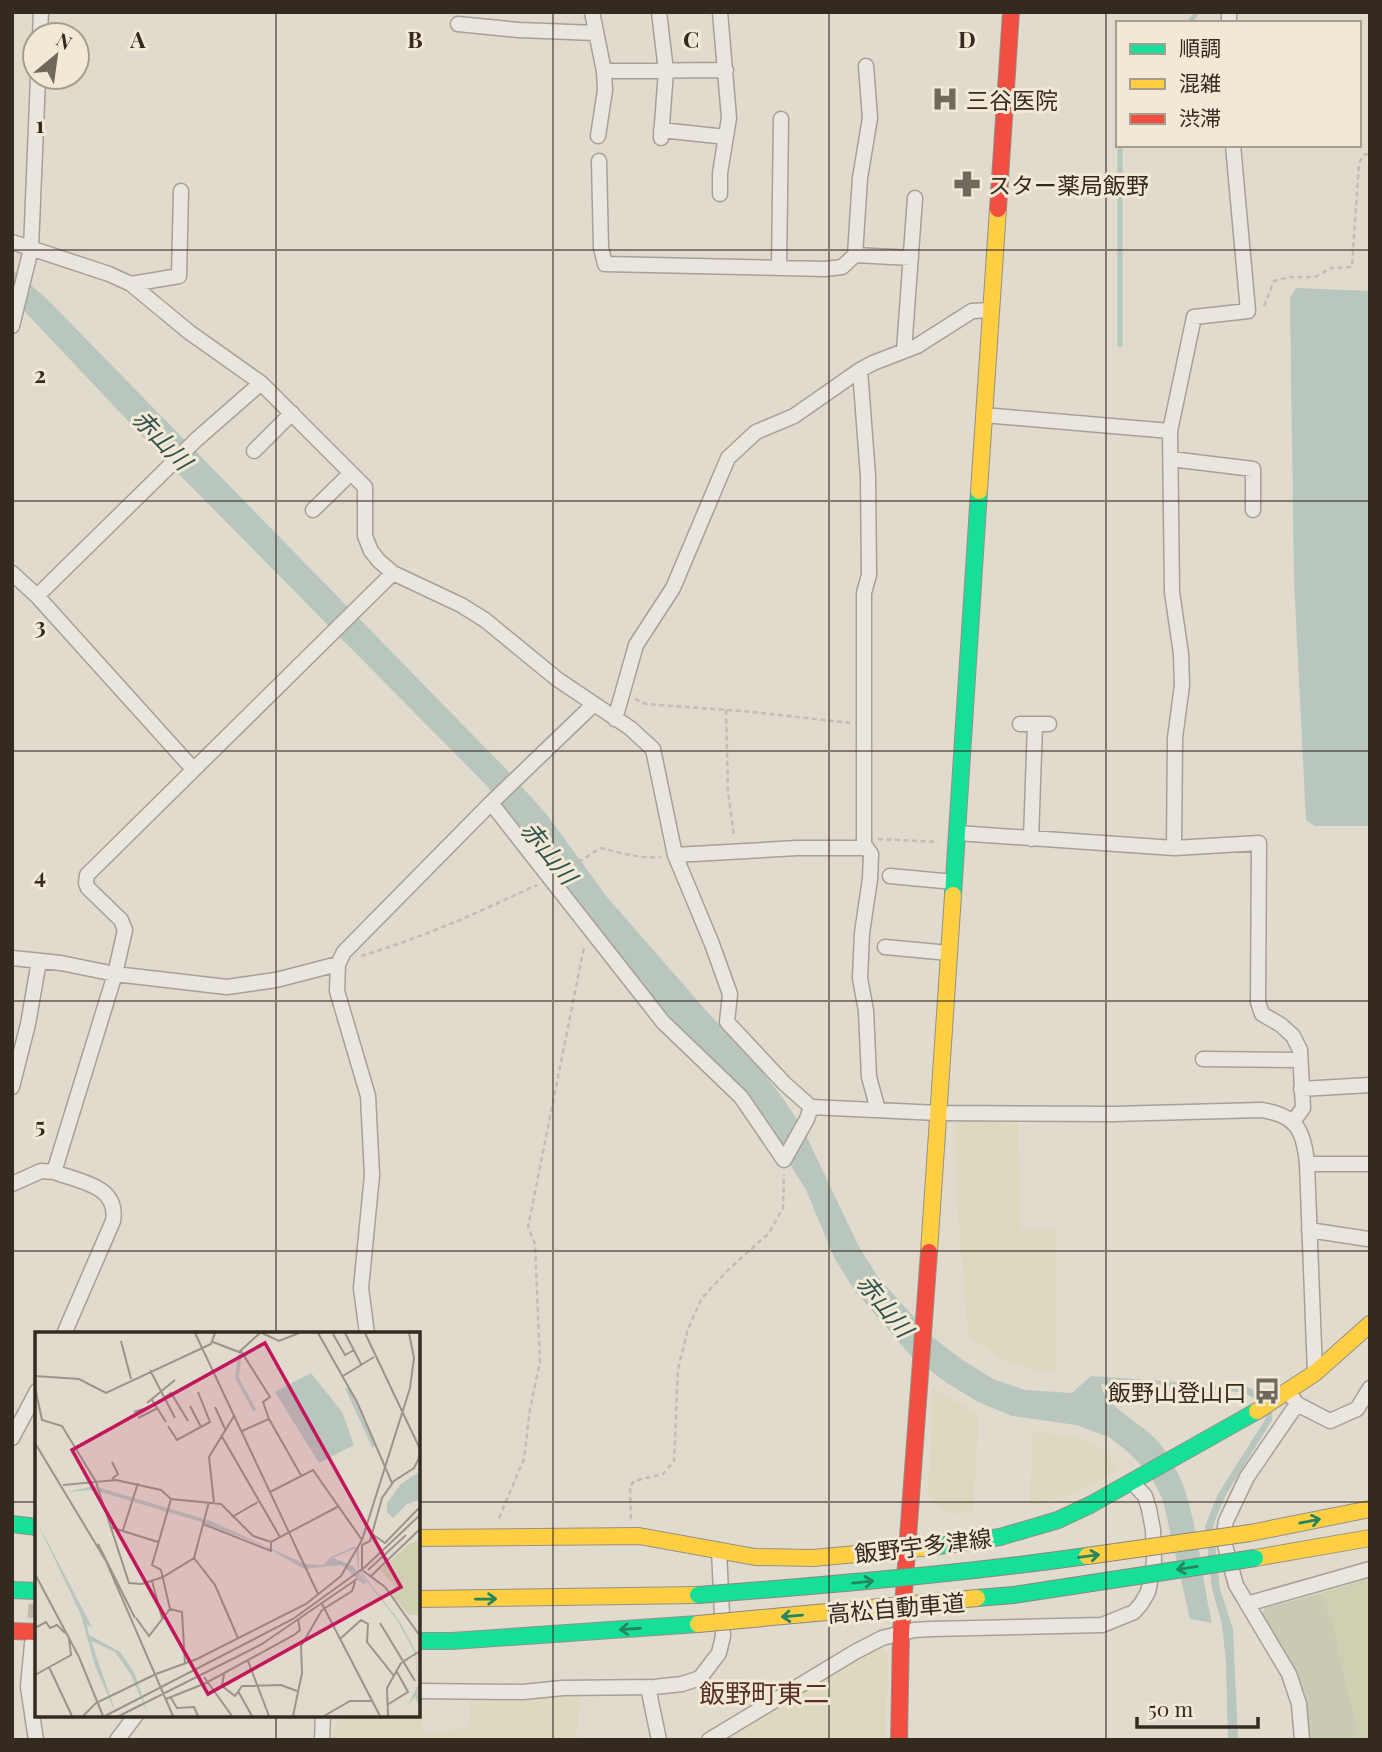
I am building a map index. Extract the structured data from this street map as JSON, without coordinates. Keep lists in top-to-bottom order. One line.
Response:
{"streets":{"main road":["飯野宇多津線","高松自動車道"]},"districts":["飯野町東二"],"water":["赤山川"],"places":{"hospital":["三谷医院"],"pharmacy":["スター薬局飯野"],"bus stop":["飯野山登山口"]},"legend":["順調","混雑","渋滞"],"scale_bar":"50 m","north":"top right","grid":{"columns":["A","B","C","D"],"rows":["1","2","3","4","5"]}}
